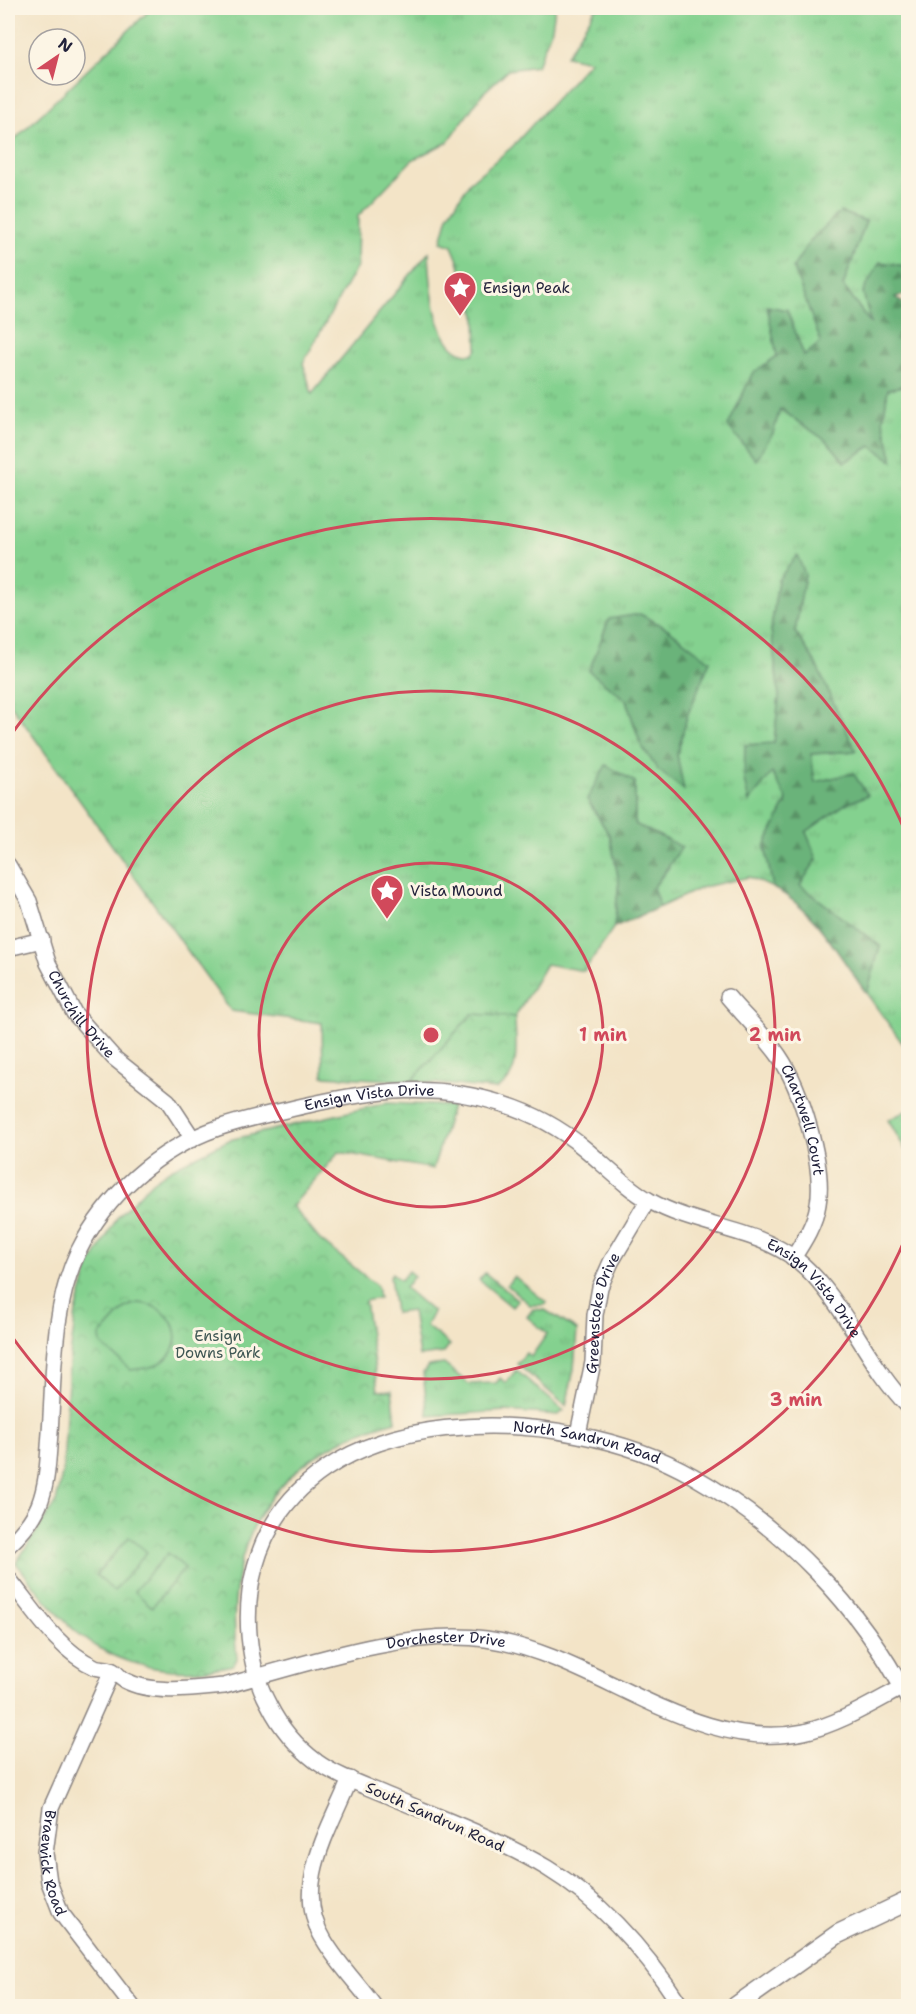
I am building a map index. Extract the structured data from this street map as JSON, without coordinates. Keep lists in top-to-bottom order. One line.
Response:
{"streets":{"street":["Churchill Drive","Ensign Vista Drive","Chartwell Court","Greenstoke Drive","North Sandrun Road","Dorchester Drive","South Sandrun Road","Braewick Road"]},"crossings":[["Churchill Drive","Ensign Vista Drive"],["Ensign Vista Drive","Chartwell Court"],["Ensign Vista Drive","Greenstoke Drive"],["Greenstoke Drive","North Sandrun Road"],["North Sandrun Road","Dorchester Drive"],["North Sandrun Road","South Sandrun Road"],["Dorchester Drive","South Sandrun Road"],["Dorchester Drive","Braewick Road"]],"parks":["Ensign Downs Park"],"places":{"place":["Ensign Peak","Vista Mound"]},"north":"top right","rings":["1 min","2 min","3 min"]}
